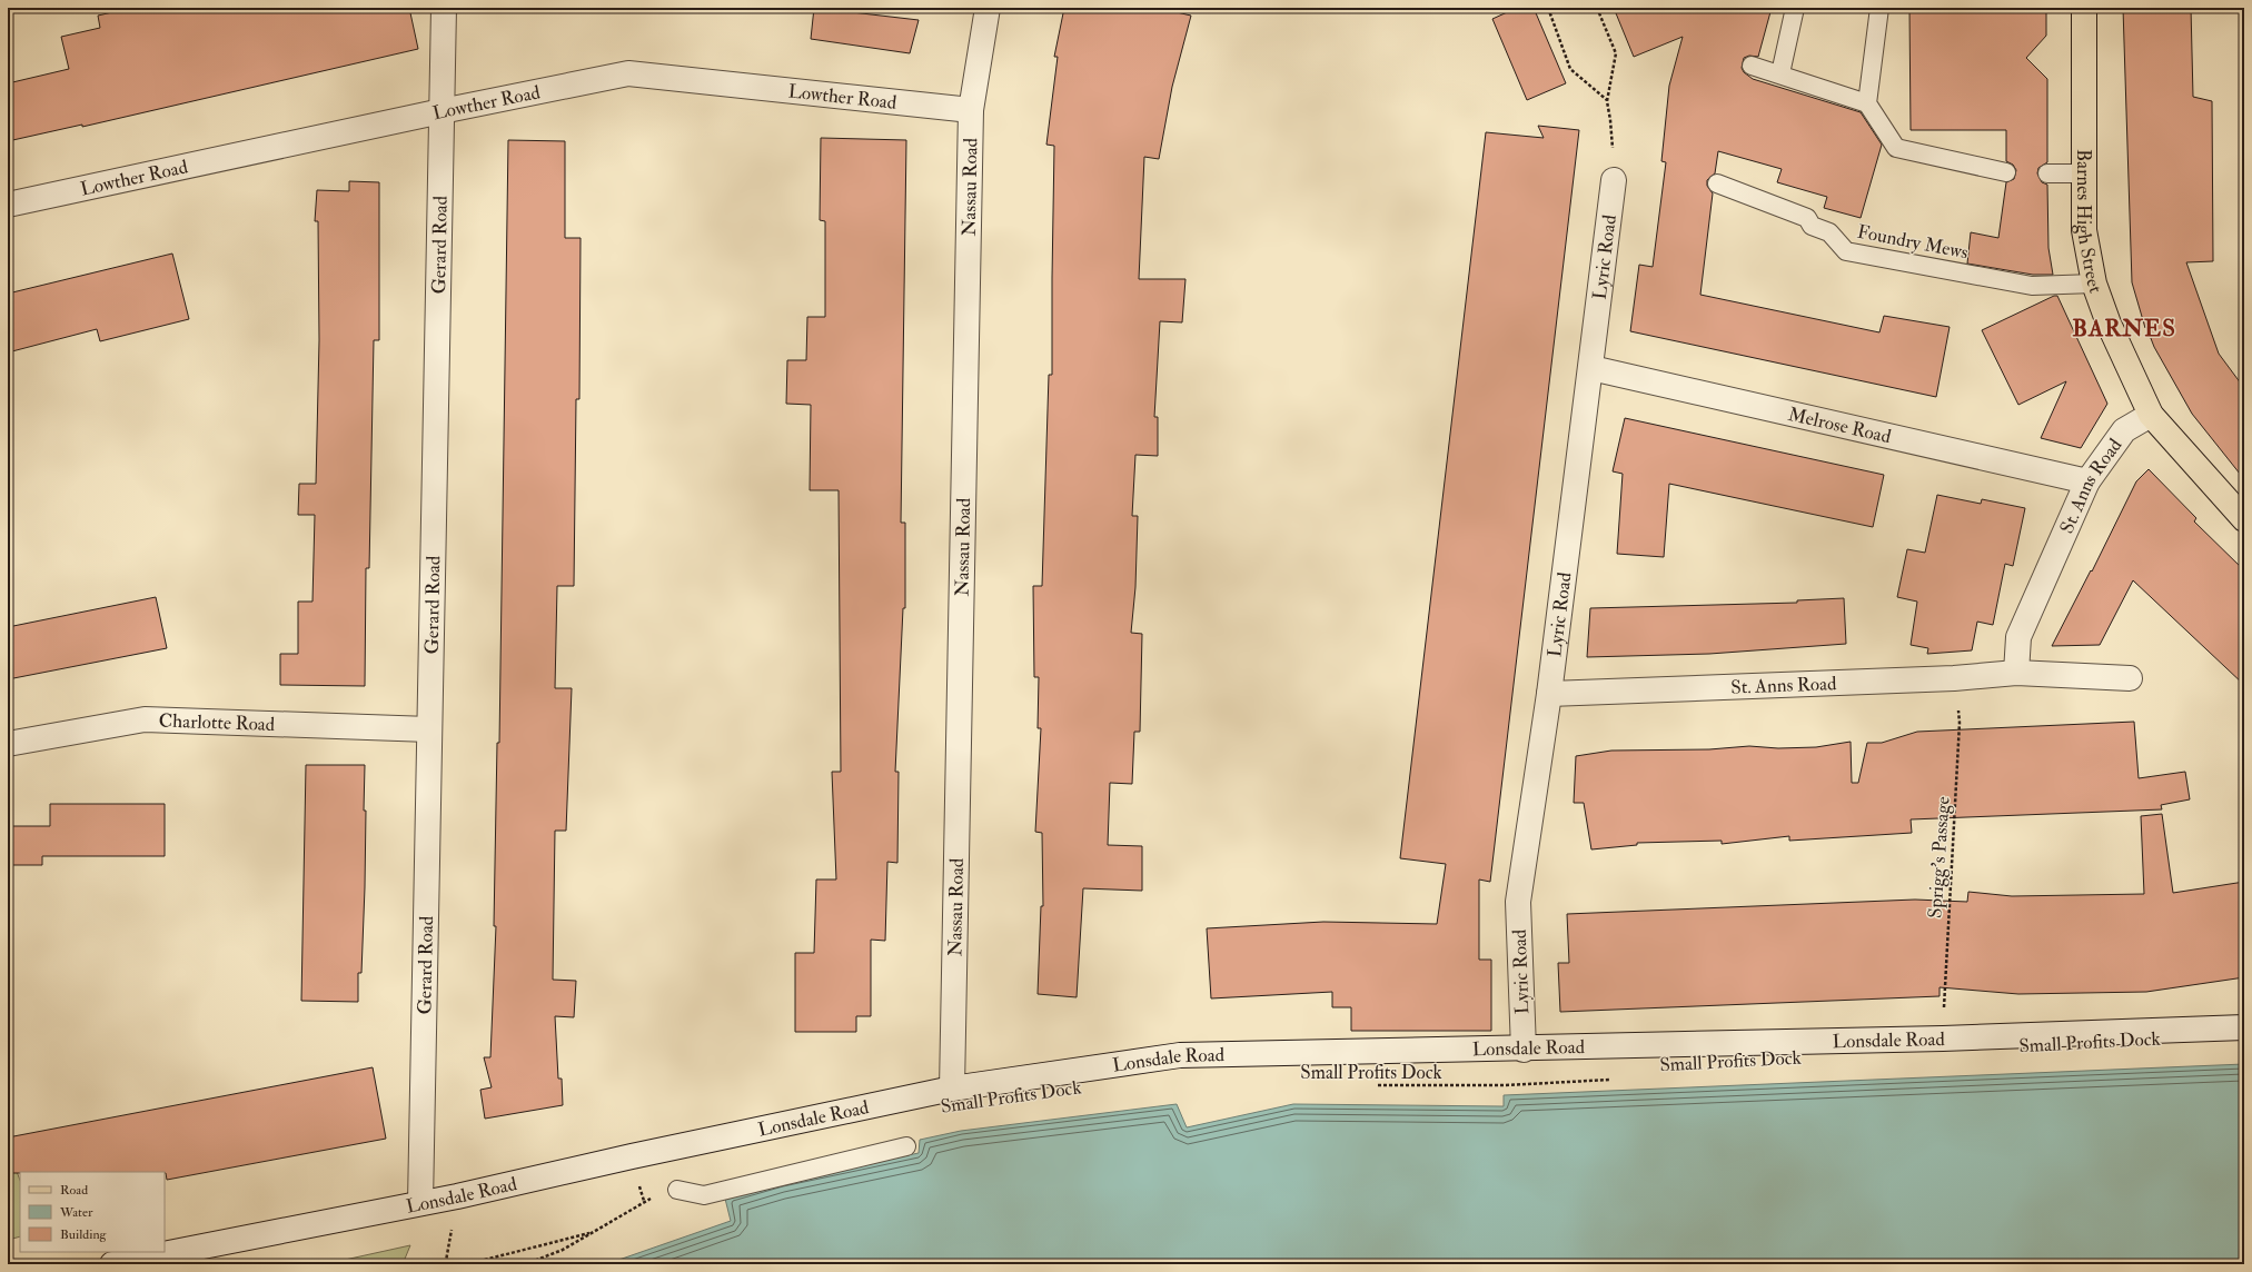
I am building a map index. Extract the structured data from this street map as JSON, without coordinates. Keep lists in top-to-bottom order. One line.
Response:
{"streets":{"main road":["Barnes High Street"],"street":["Lowther Road","Nassau Road","Gerard Road","Lyric Road","Melrose Road","St. Anns Road","Charlotte Road","Lonsdale Road"],"lane":["Foundry Mews"],"path":["Sprigg’s Passage","Small Profits Dock"]},"crossings":[["Lowther Road","Nassau Road"],["Lowther Road","Gerard Road"],["Nassau Road","Lonsdale Road"],["Barnes High Street","Foundry Mews"],["Barnes High Street","St. Anns Road"],["Gerard Road","Charlotte Road"],["Gerard Road","Lonsdale Road"],["Lyric Road","Melrose Road"],["Lyric Road","St. Anns Road"],["Lyric Road","Lonsdale Road"],["Melrose Road","St. Anns Road"],["St. Anns Road","Sprigg’s Passage"],["Sprigg’s Passage","Lonsdale Road"]],"districts":["BARNES"],"legend":["Road","Water","Building"]}
